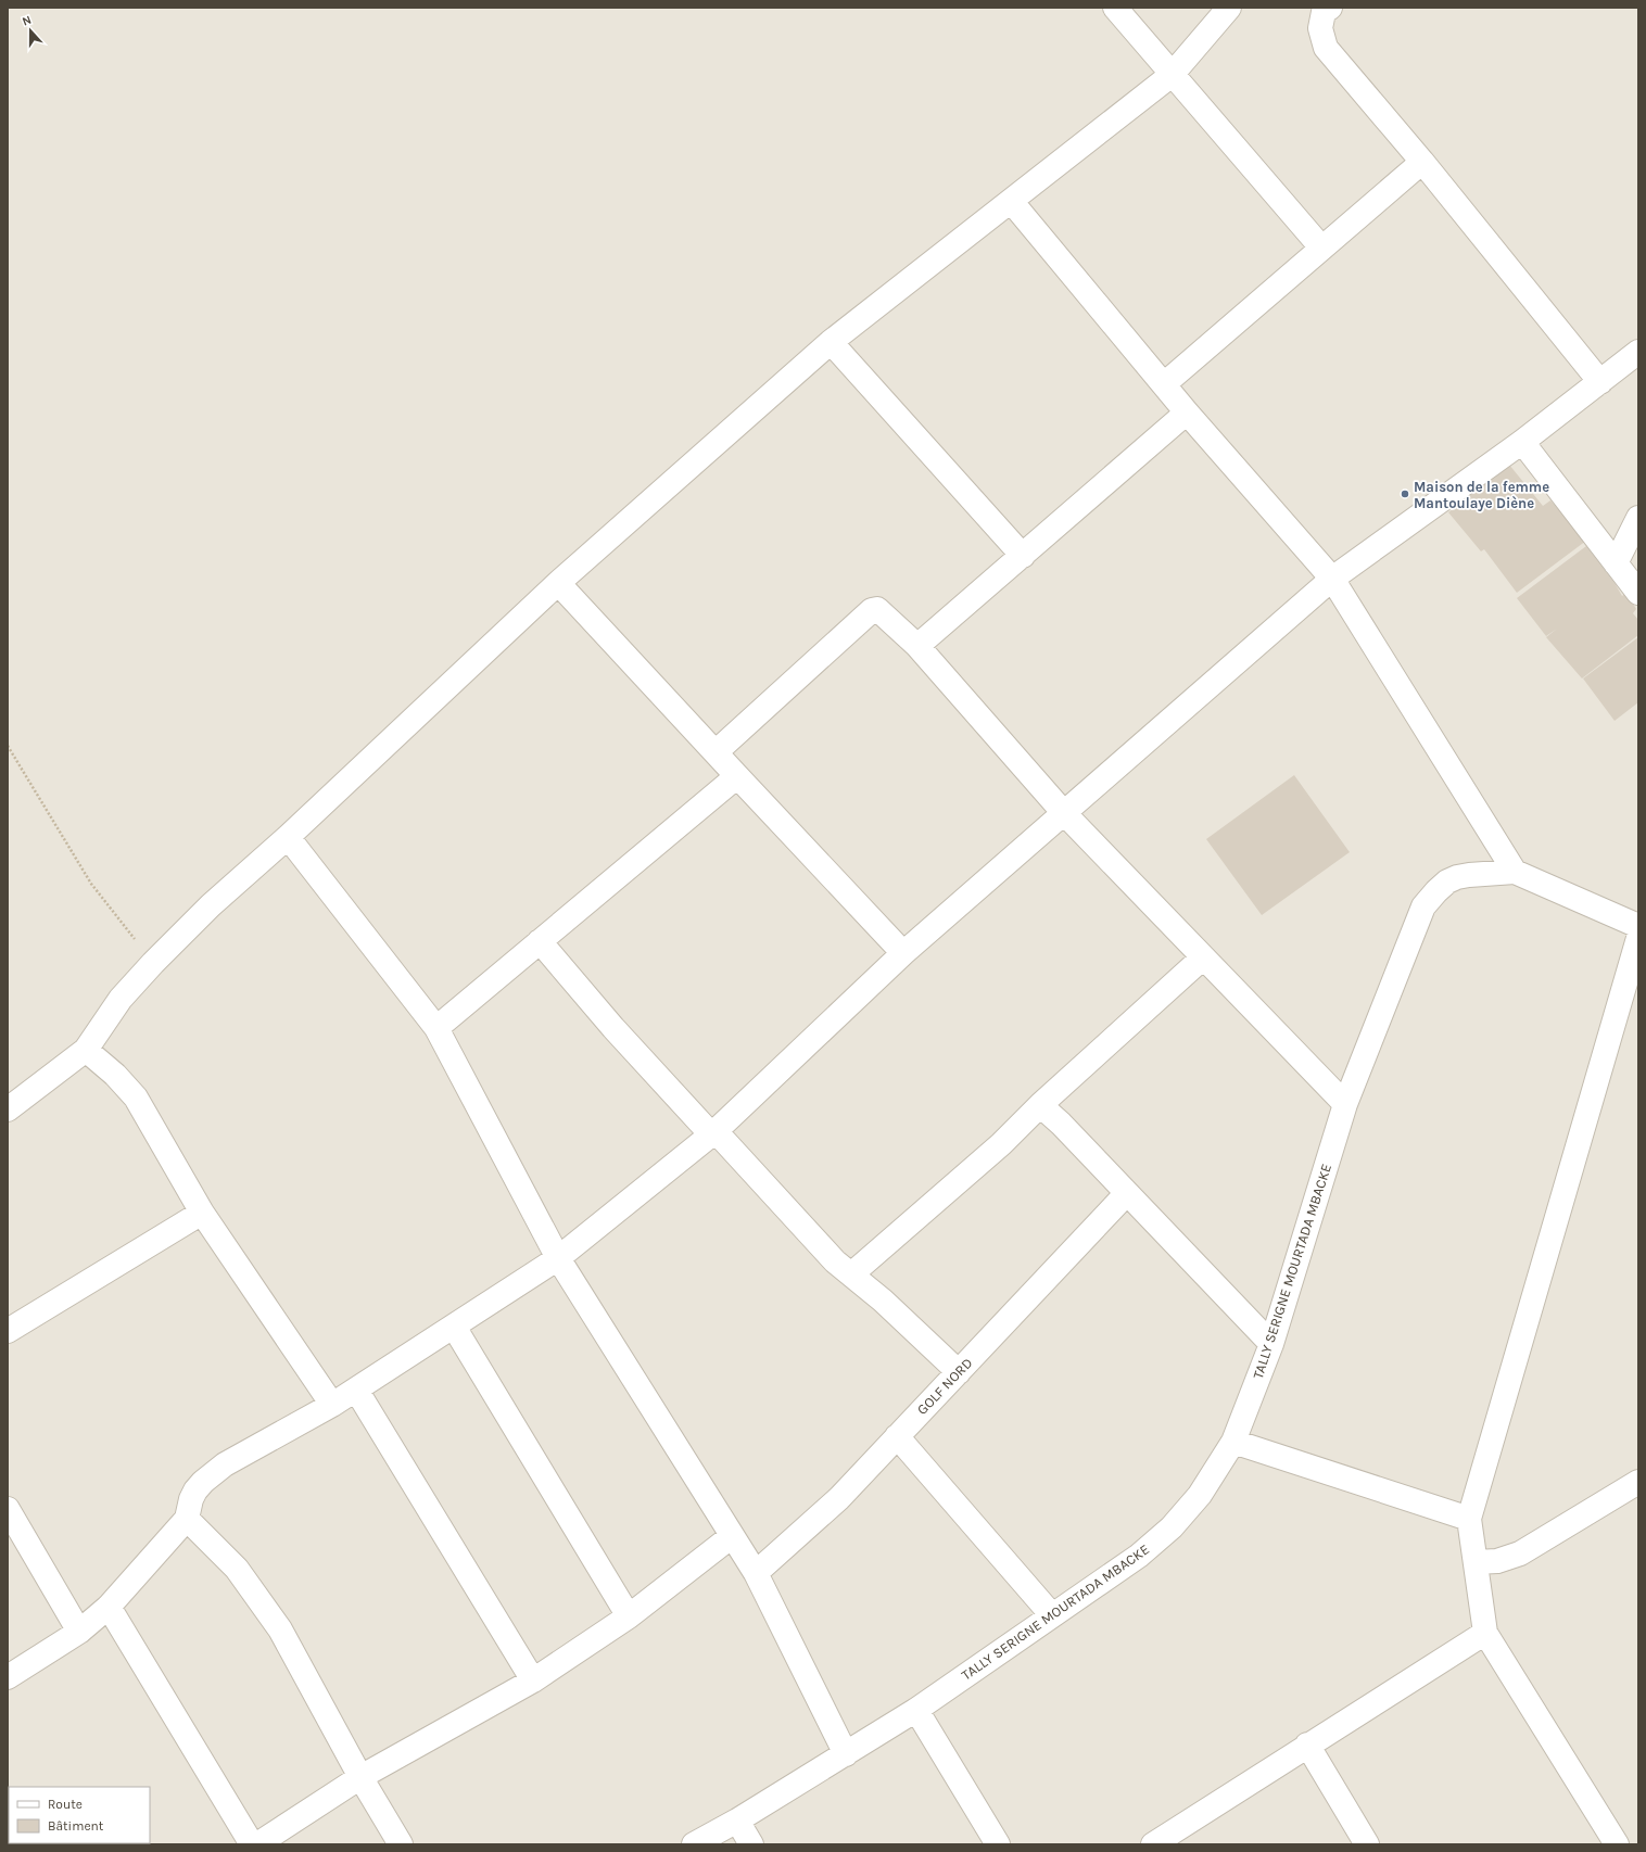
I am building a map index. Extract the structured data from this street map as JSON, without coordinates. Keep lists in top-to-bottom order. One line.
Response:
{"streets":{"street":["TALLY SERIGNE MOURTADA MBACKE","GOLF NORD"]},"places":["Maison de la femme Mantoulaye Diène"],"legend":["Route","Bâtiment"],"north":"top"}
